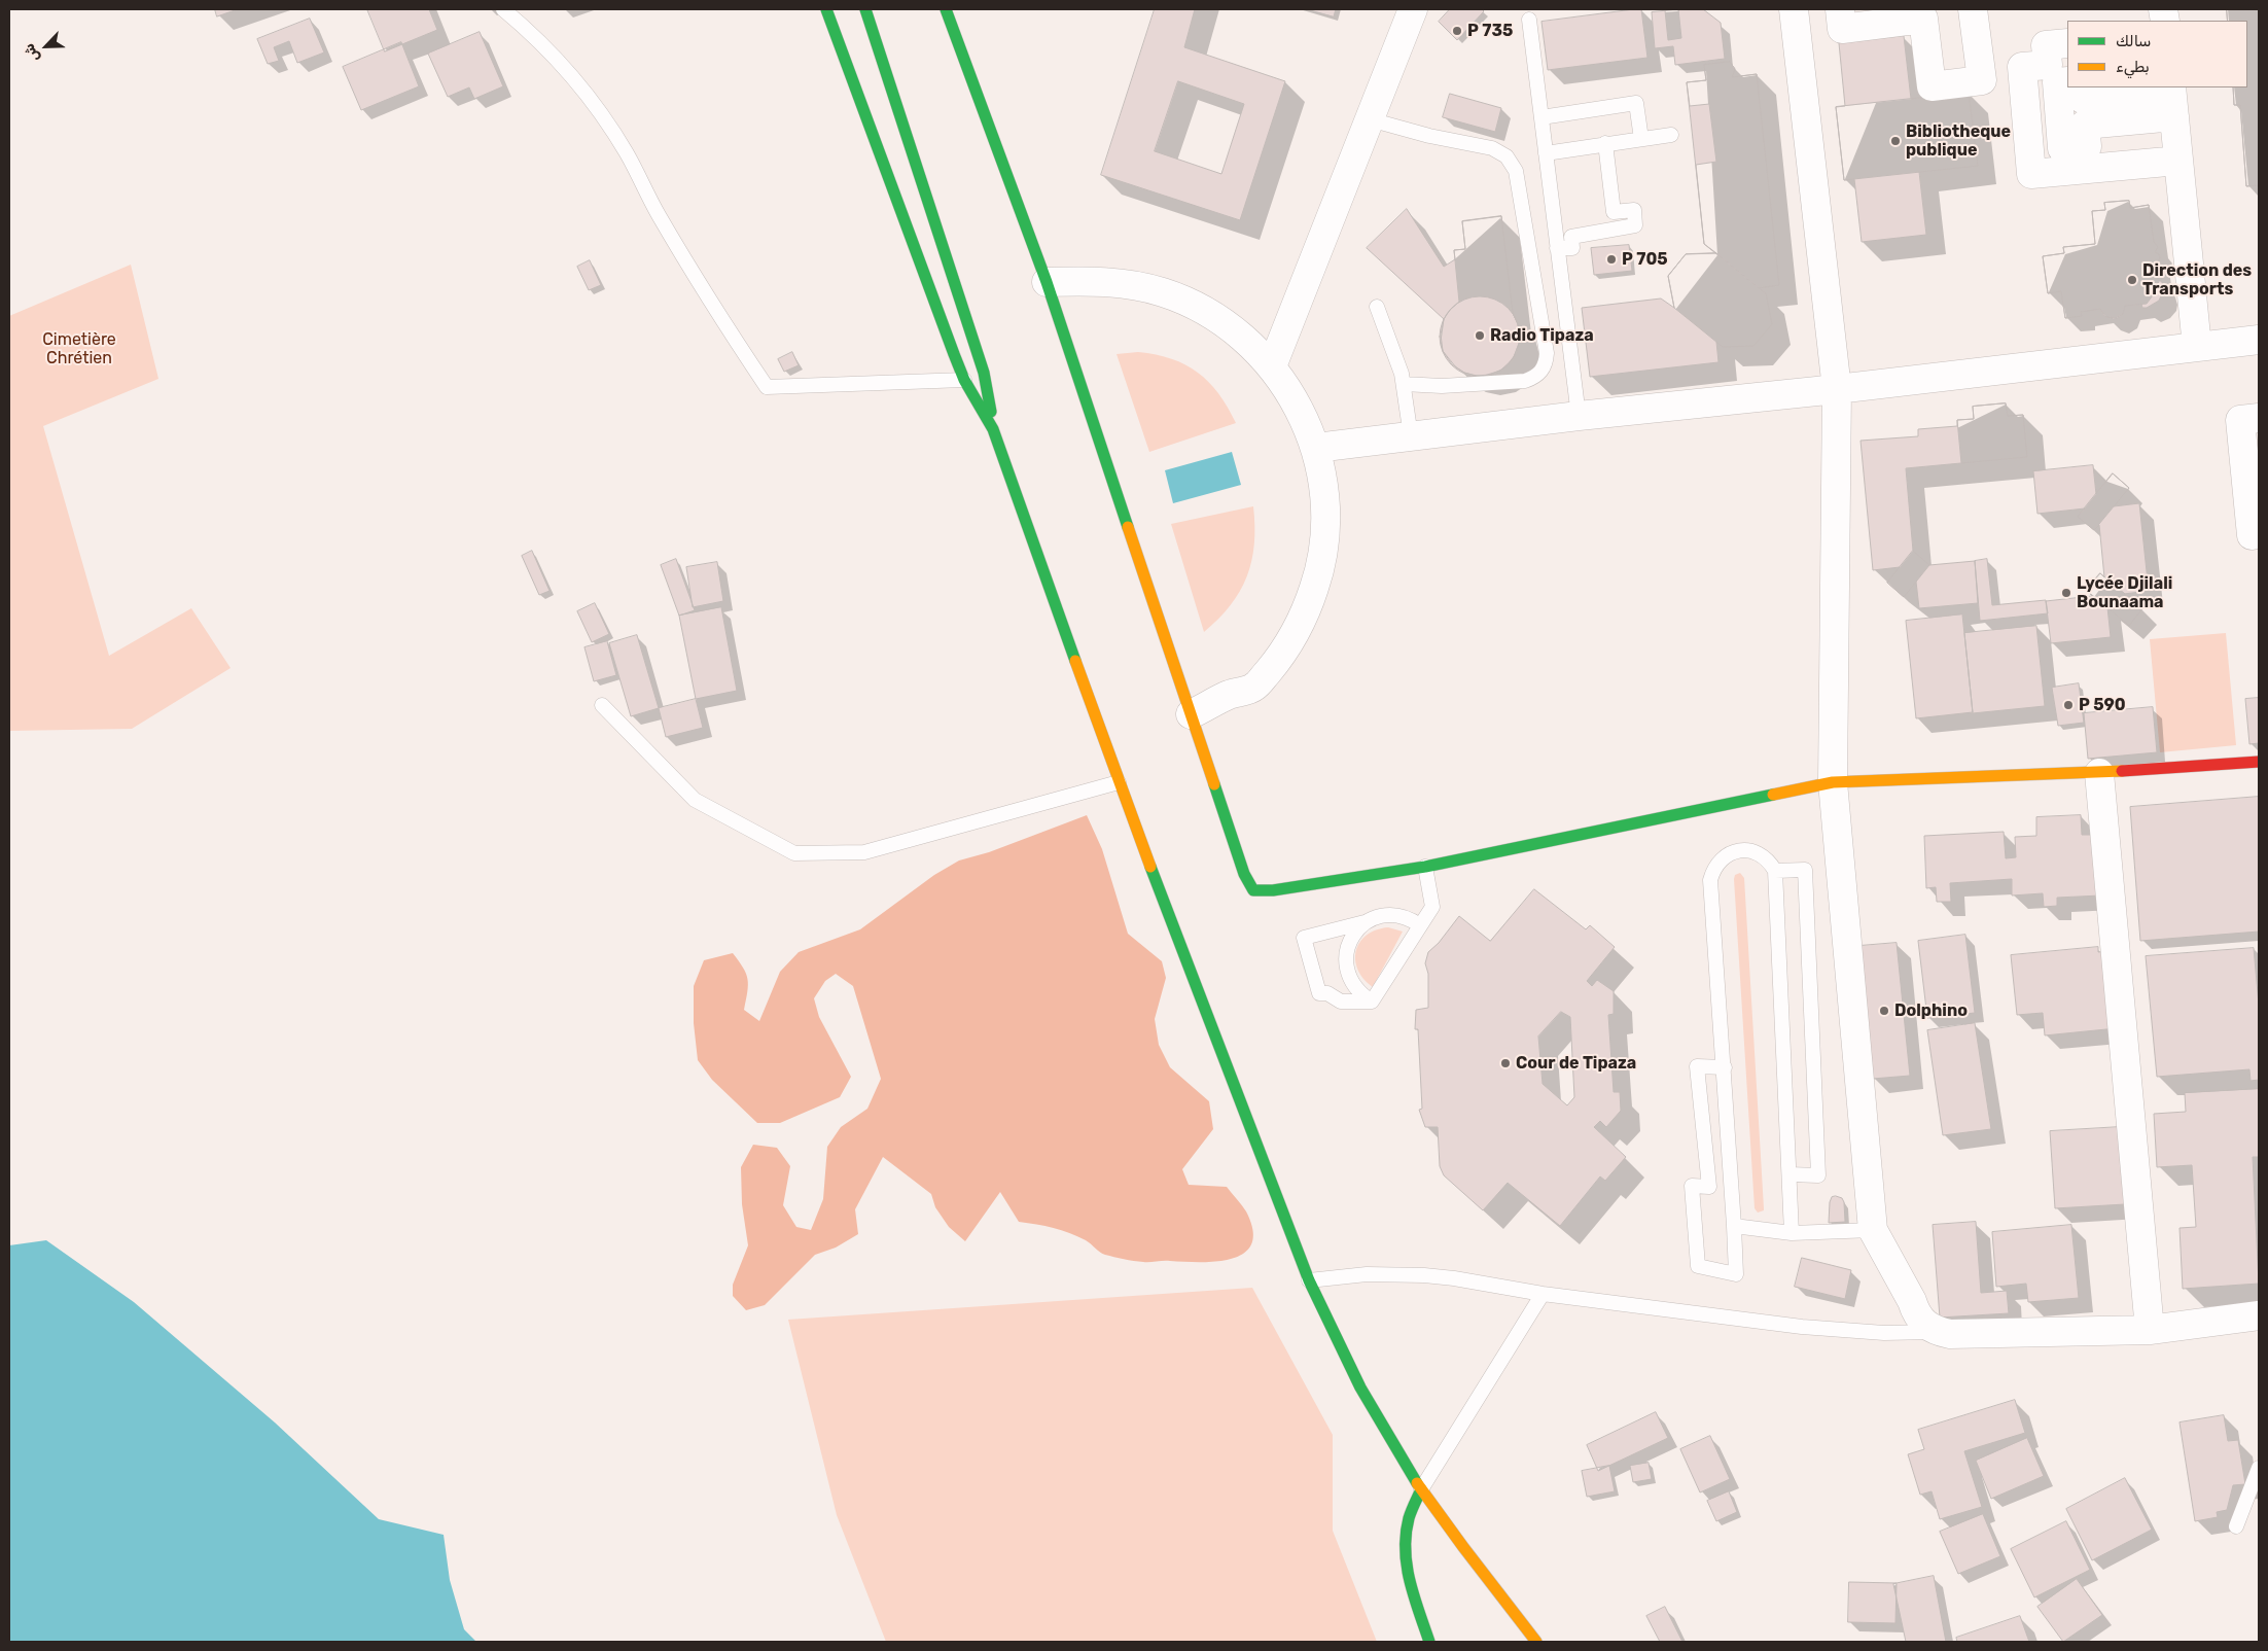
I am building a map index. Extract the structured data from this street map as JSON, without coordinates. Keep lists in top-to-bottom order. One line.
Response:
{"parks":["Cimetière Chrétien"],"places":["P 735","Bibliotheque publique","P 705","Direction des Transports","Radio Tipaza","Lycée Djilali Bounaama","P 590","Dolphino","Cour de Tipaza"],"legend":["سالك","بطيء"],"north":"bottom left"}
